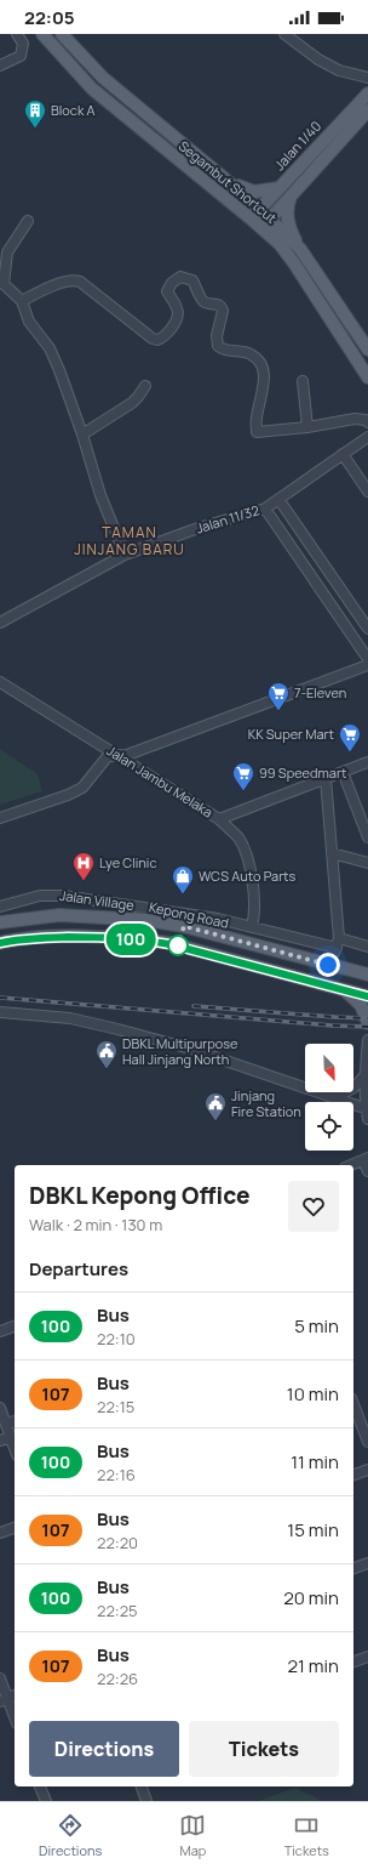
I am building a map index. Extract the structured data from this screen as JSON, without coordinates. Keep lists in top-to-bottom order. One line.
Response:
{"streets":{"main road":["Jalan 1/40","Segambut Shortcut","Kepong Road"],"street":["Jalan 11/32","Jalan Jambu Melaka","Jalan Village"]},"crossings":[["Jalan 1/40","Segambut Shortcut"],["Jalan Jambu Melaka","Jalan Village"]],"districts":["TAMAN JINJANG BARU"],"places":{"building":["Block A"],"supermarket":["7-Eleven","KK Super Mart","99 Speedmart"],"hospital":["Lye Clinic"],"shop":["WCS Auto Parts"],"public building":["DBKL Multipurpose Hall Jinjang North","Jinjang Fire Station"]},"lines":["bus line 100"],"north":"bottom right","page":{"status":"22:05","on_map":"100","heading":[["DBKL Kepong Office","Walk · 2 min · 130 m"],"Departures"],"list":[{"mark":"100","name":"Bus","note":"22:10","value":"5 min"},{"mark":"107","name":"Bus","note":"22:15","value":"10 min"},{"mark":"100","name":"Bus","note":"22:16","value":"11 min"},{"mark":"107","name":"Bus","note":"22:20","value":"15 min"},{"mark":"100","name":"Bus","note":"22:25","value":"20 min"},{"mark":"107","name":"Bus","note":"22:26","value":"21 min"}],"buttons":["Directions","Tickets"],"tabs":["Directions","Map","Tickets"]}}
